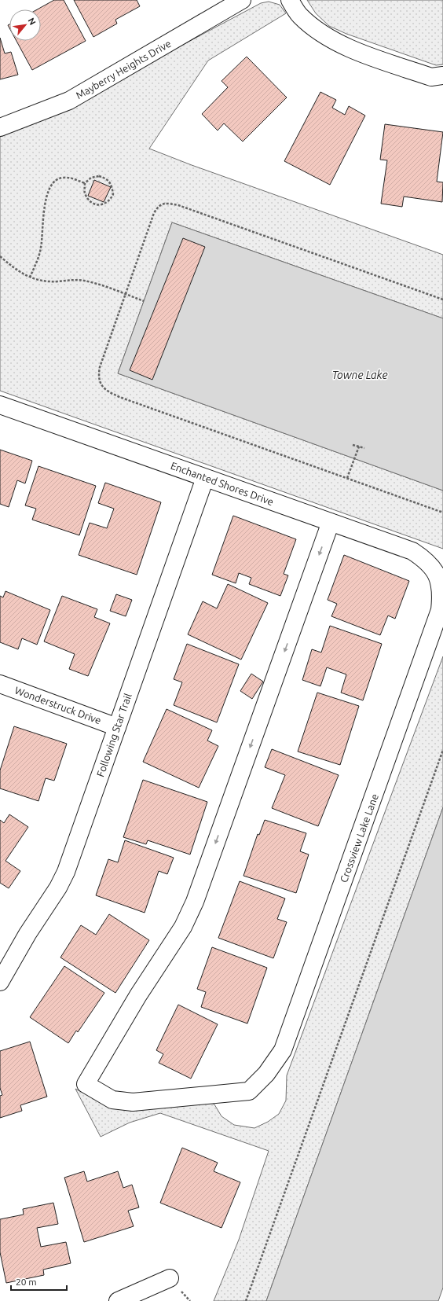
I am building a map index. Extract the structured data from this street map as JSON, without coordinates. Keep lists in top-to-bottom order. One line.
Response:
{"streets":{"street":["Mayberry Heights Drive","Enchanted Shores Drive","Wonderstruck Drive","Following Star Trail","Crossview Lake Lane"]},"crossings":[["Enchanted Shores Drive","Following Star Trail"],["Enchanted Shores Drive","Crossview Lake Lane"],["Wonderstruck Drive","Following Star Trail"]],"water":["Towne Lake"],"scale_bar":"20 m","north":"top right"}
